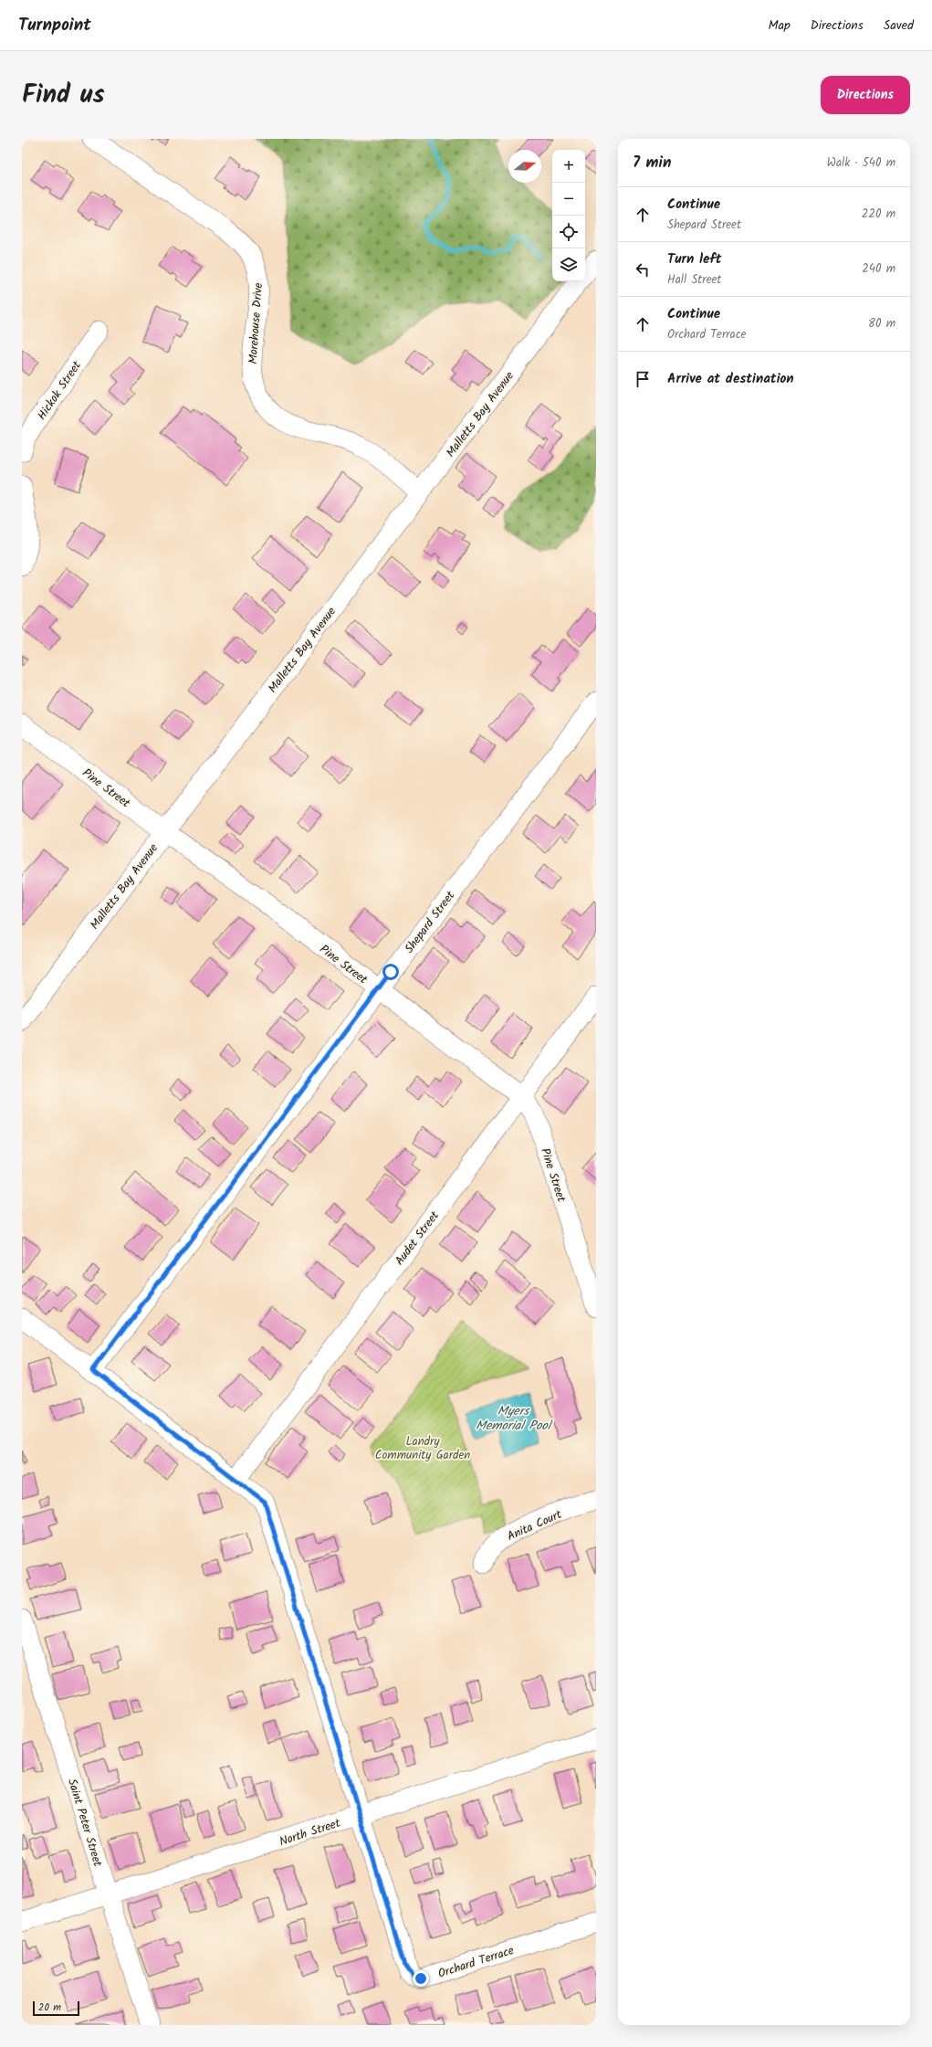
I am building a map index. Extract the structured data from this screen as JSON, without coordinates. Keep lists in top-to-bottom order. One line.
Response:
{"streets":{"street":["Morehouse Drive","Hickok Street","Malletts Bay Avenue","Pine Street","Shepard Street","Audet Street","Anita Court","Saint Peter Street","North Street","Orchard Terrace"]},"crossings":[["Morehouse Drive","Malletts Bay Avenue"],["Malletts Bay Avenue","Pine Street"],["Pine Street","Shepard Street"],["Pine Street","Audet Street"],["Saint Peter Street","North Street"],["North Street","Orchard Terrace"]],"water":["Myers Memorial Pool"],"parks":["Landry Community Garden"],"scale_bar":"20 m","north":"right","page":{"header":"Turnpoint","nav":["Map","Directions","Saved"],"title":"Find us","buttons":"Directions","heading":["7 min","Walk · 540 m"],"map_buttons":["+","−"],"list":[["Continue","Shepard Street","220 m"],["Turn left","Hall Street","240 m"],["Continue","Orchard Terrace","80 m"],"Arrive at destination"],"scale":"20 m"}}
